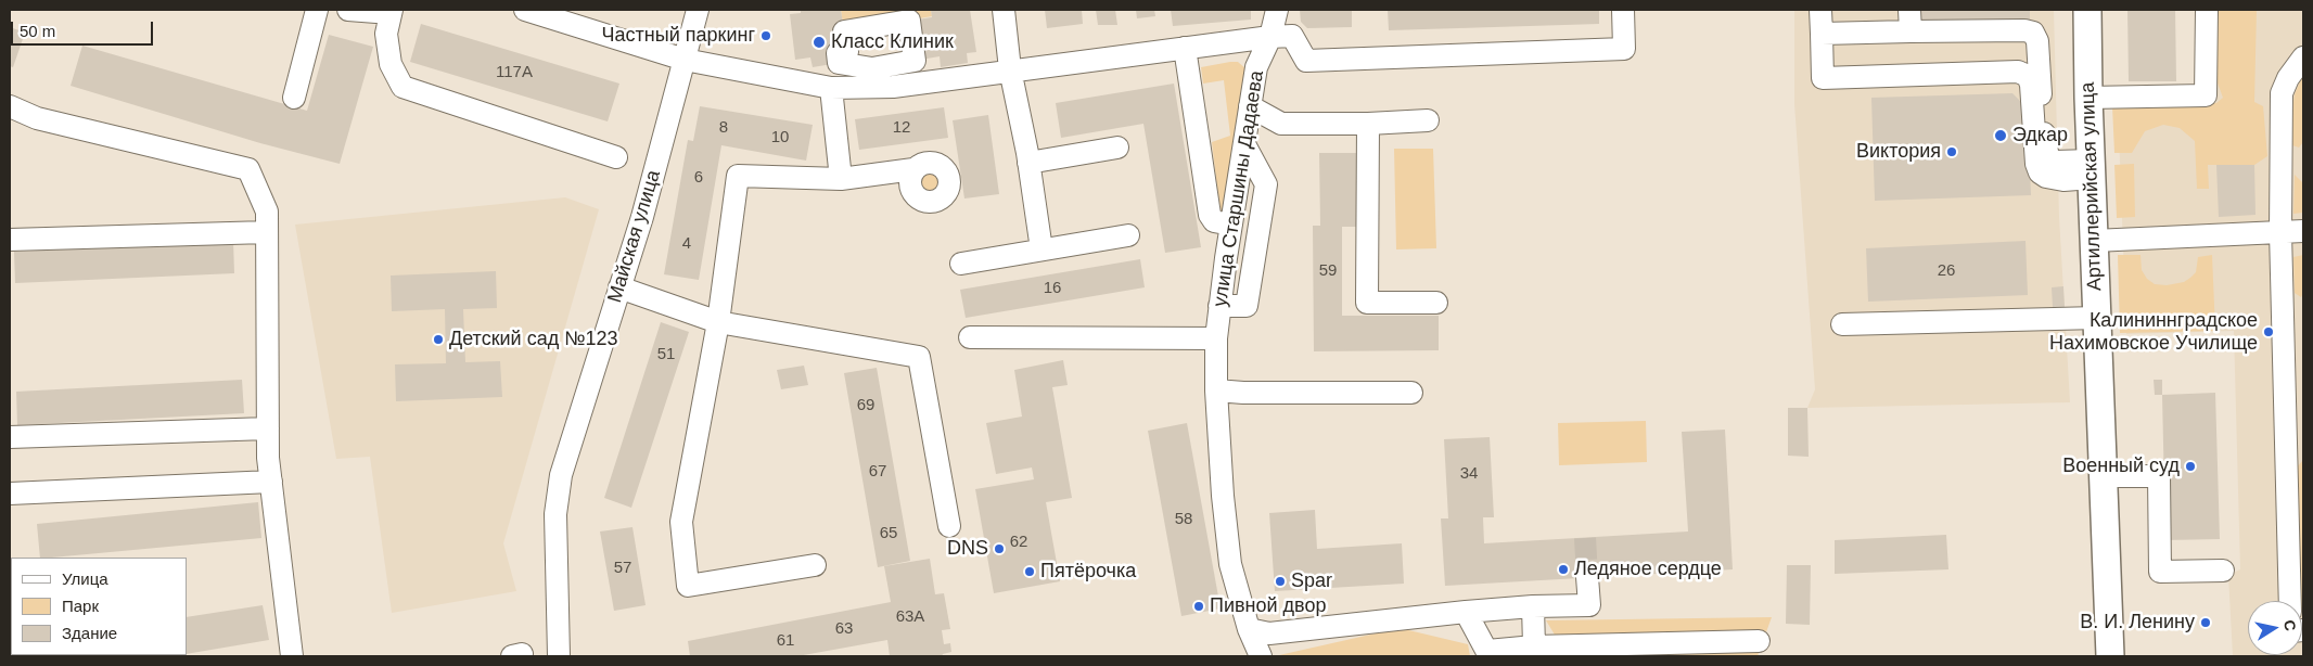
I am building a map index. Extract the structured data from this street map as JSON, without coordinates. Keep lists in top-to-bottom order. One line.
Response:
{"streets":{"main road":["Артиллерийская улица"],"street":["улица Старшины Дадаева","Майская улица"]},"places":["Частный паркинг","Класс Клиник","Эдкар","Виктория","Калининнградское Нахимовское Училище","Детский сад №123","Военный суд","DNS","Ледяное сердце","Пятёрочка","Spar","Пивной двор","В. И. Ленину"],"house_numbers":["117А","8","12","10","6","4","59","26","16","51","69","67","34","58","65","62","57","63А","63","61"],"legend":["Улица","Парк","Здание"],"scale_bar":"50 m","north":"right"}
